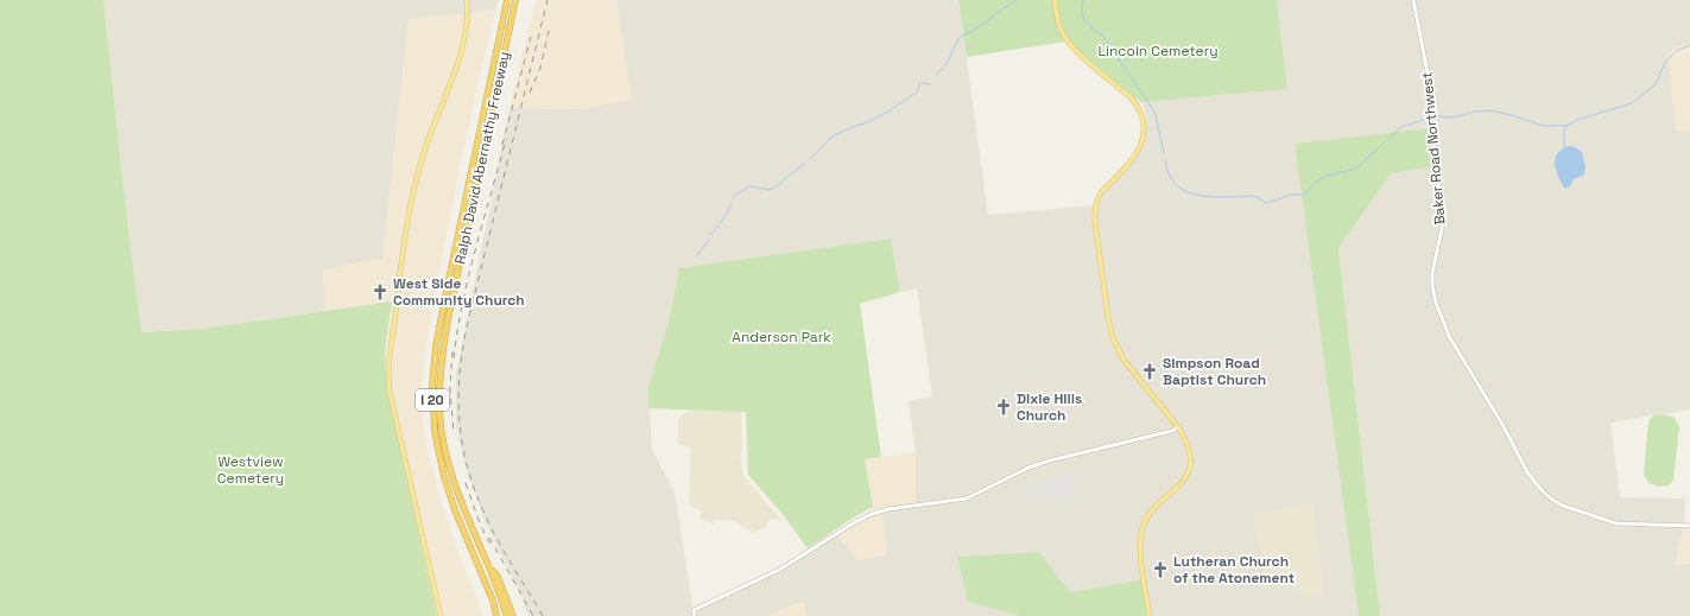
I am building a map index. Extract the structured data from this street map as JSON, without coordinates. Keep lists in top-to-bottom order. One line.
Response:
{"streets":{"highway":["Ralph David Abernathy Freeway","I 20"],"street":["Baker Road Northwest"]},"parks":["Lincoln Cemetery","Anderson Park","Westview Cemetery"],"places":{"church":["West Side Community Church","Simpson Road Baptist Church","Dixie Hills Church","Lutheran Church of the Atonement"]}}
